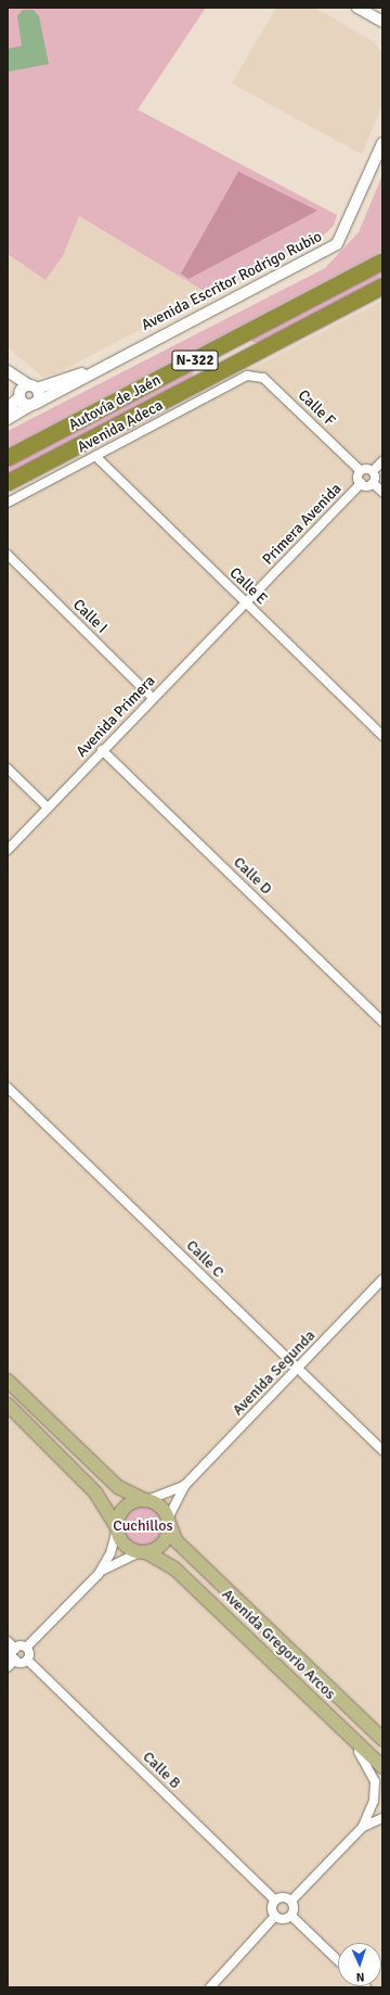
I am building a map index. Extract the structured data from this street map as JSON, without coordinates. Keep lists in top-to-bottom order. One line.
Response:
{"streets":{"highway":["N-322","Autovía de Jaén"],"main road":["Avenida Gregorio Arcos"],"street":["Avenida Escritor Rodrigo Rubio","Calle F","Avenida Adeca","Primera Avenida","Calle E","Calle I","Avenida Primera","Calle D","Calle C","Avenida Segunda","Calle B"]},"crossings":[["Calle F","Avenida Adeca"],["Avenida Adeca","Calle E"],["Primera Avenida","Calle E"],["Primera Avenida","Avenida Primera"],["Calle E","Avenida Primera"],["Calle I","Avenida Primera"],["Avenida Primera","Calle D"],["Calle C","Avenida Segunda"],["Avenida Segunda","Avenida Gregorio Arcos"]],"parks":["Cuchillos"],"north":"bottom"}
